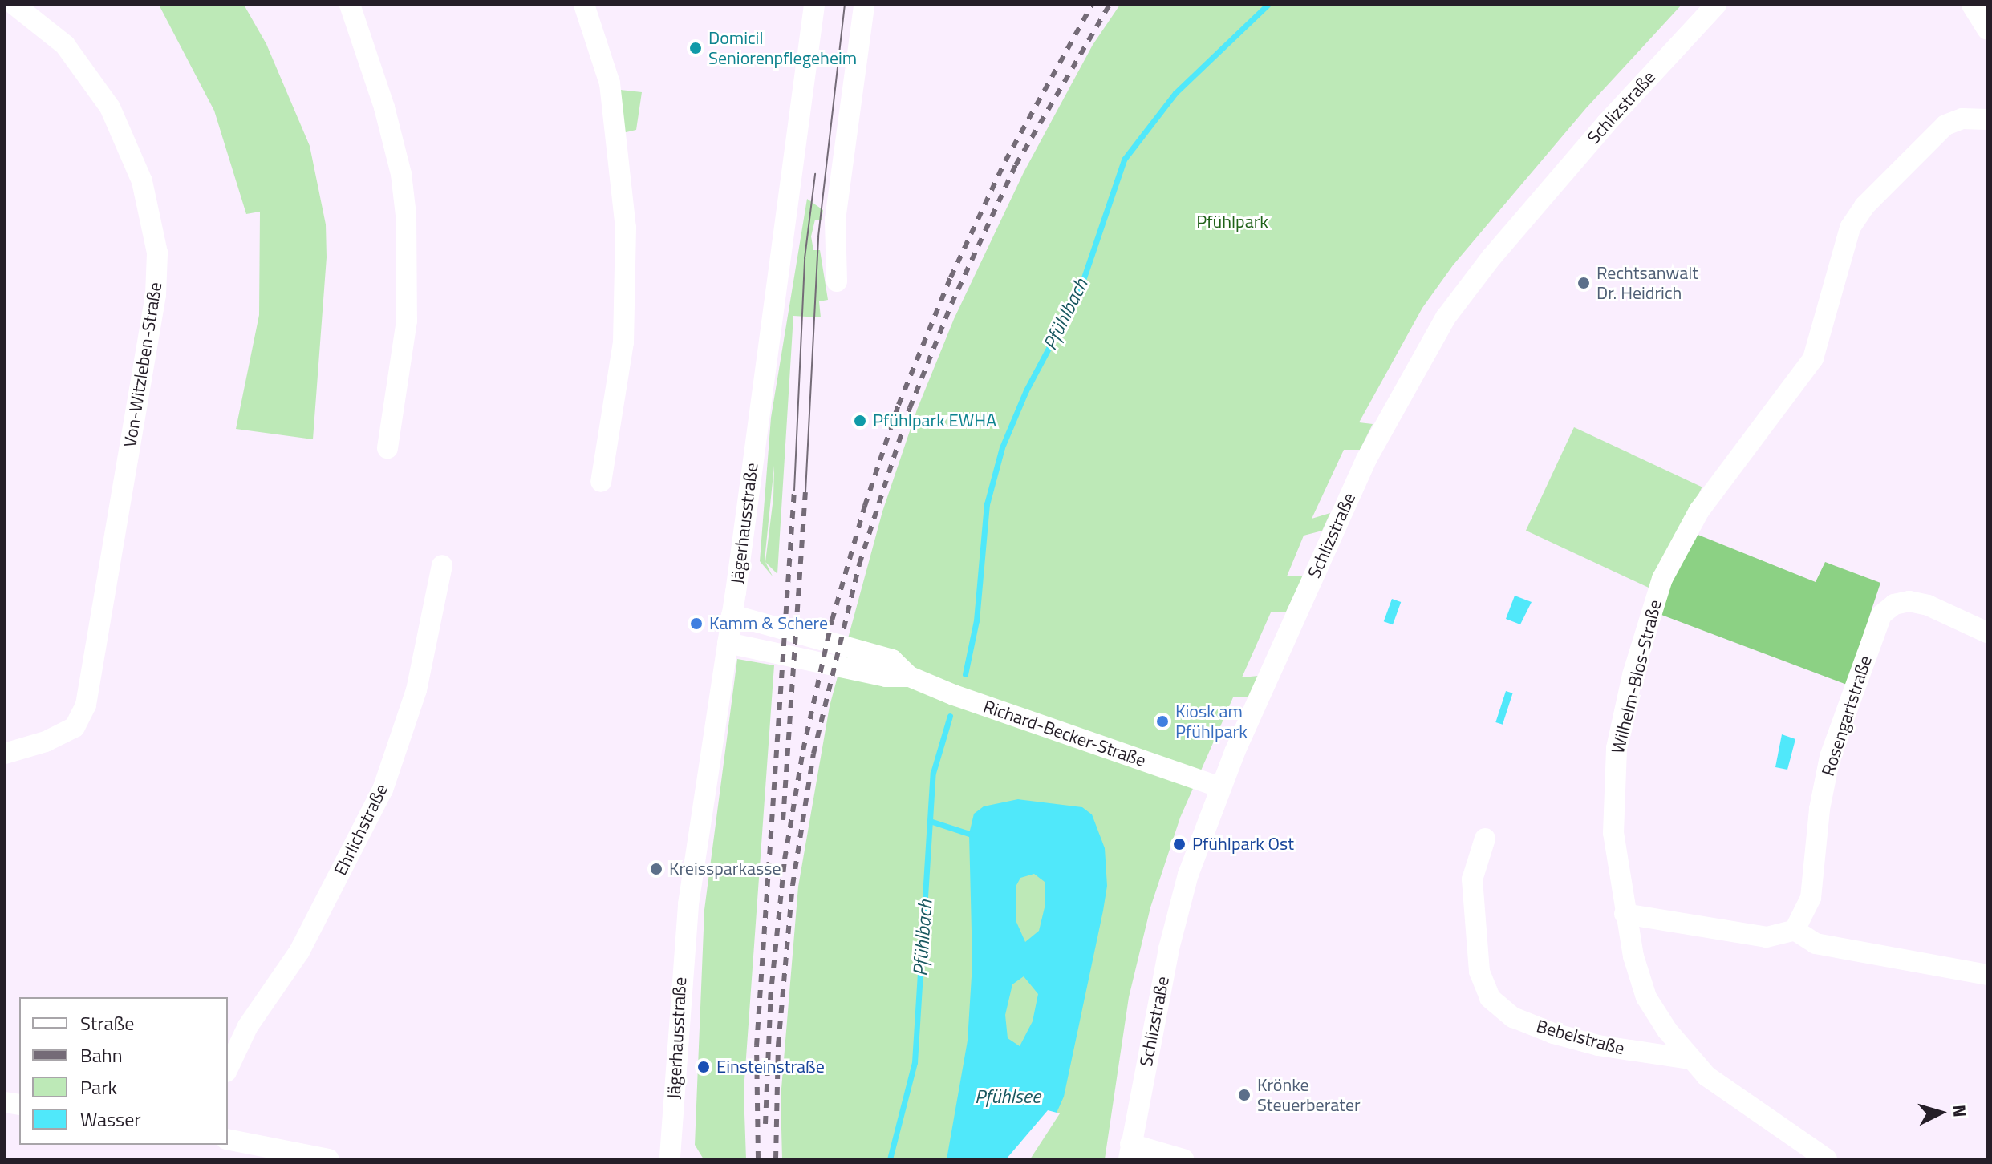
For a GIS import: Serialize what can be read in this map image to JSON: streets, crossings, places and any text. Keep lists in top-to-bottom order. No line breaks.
{"streets":{"street":["Schlizstraße","Von-Witzleben-Straße","Jägerhausstraße","Wilhelm-Blos-Straße","Rosengartstraße","Richard-Becker-Straße","Ehrlichstraße","Bebelstraße"]},"crossings":[["Schlizstraße","Richard-Becker-Straße"],["Jägerhausstraße","Richard-Becker-Straße"],["Wilhelm-Blos-Straße","Bebelstraße"]],"water":["Pfühlbach","Pfühlsee"],"parks":["Pfühlpark"],"places":["Domicil Seniorenpflegeheim","Rechtsanwalt Dr. Heidrich","Pfühlpark EWHA","Kamm & Schere","Kiosk am Pfühlpark","Pfühlpark Ost","Kreissparkasse","Einsteinstraße","Krönke Steuerberater"],"legend":["Straße","Bahn","Park","Wasser"],"north":"right"}
